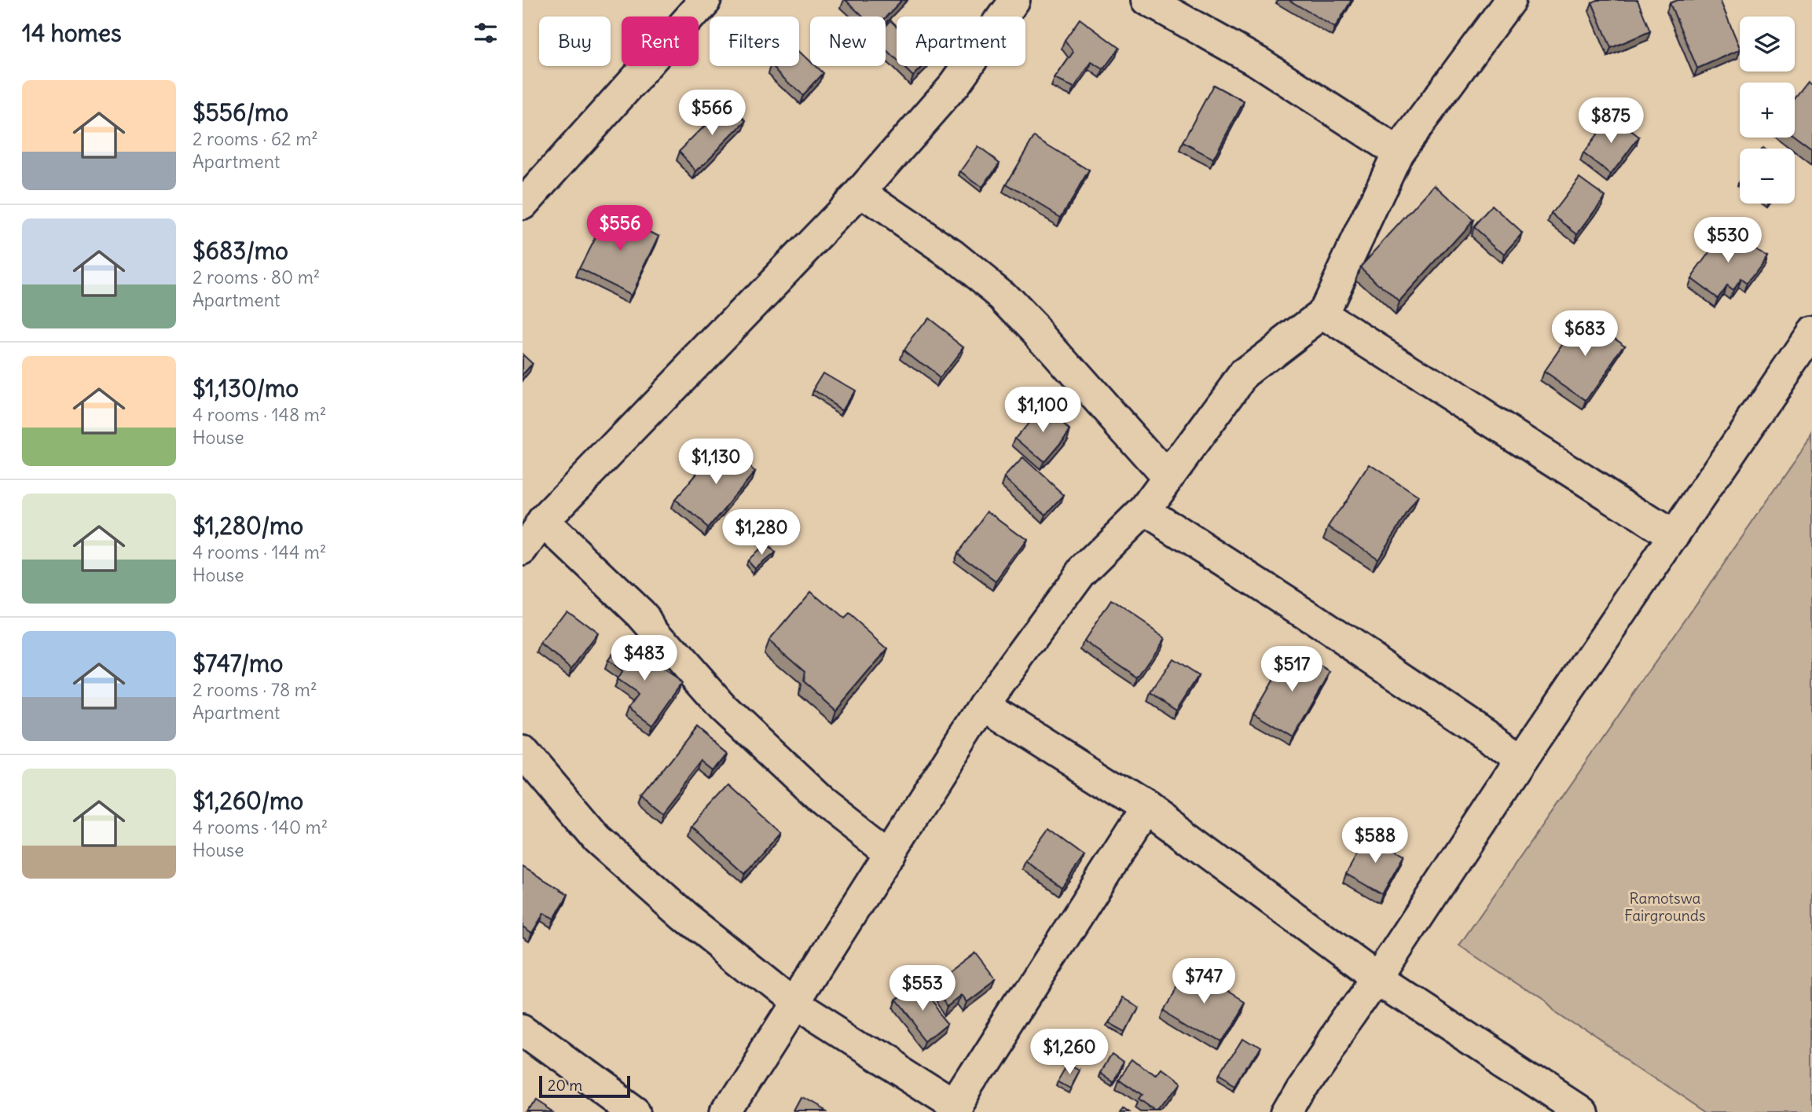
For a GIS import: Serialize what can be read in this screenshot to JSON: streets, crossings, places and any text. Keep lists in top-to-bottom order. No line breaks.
{"parks":["Ramotswa Fairgrounds"],"scale_bar":"20 m","page":{"heading":"14 homes","map_buttons":["+","−"],"chip":["Buy","Rent","Filters","New","Apartment"],"list":[{"name":"$556/mo","note":"2 rooms · 62 m² · Apartment"},{"name":"$683/mo","note":"2 rooms · 80 m² · Apartment"},{"name":"$1,130/mo","note":"4 rooms · 148 m² · House"},{"name":"$1,280/mo","note":"4 rooms · 144 m² · House"},{"name":"$747/mo","note":"2 rooms · 78 m² · Apartment"},{"name":"$1,260/mo","note":"4 rooms · 140 m² · House"}],"price":["$566","$875","$556","$530","$683","$1,100","$1,130","$1,280","$483","$517","$588","$747","$553","$1,260"],"scale":"20 m"}}
